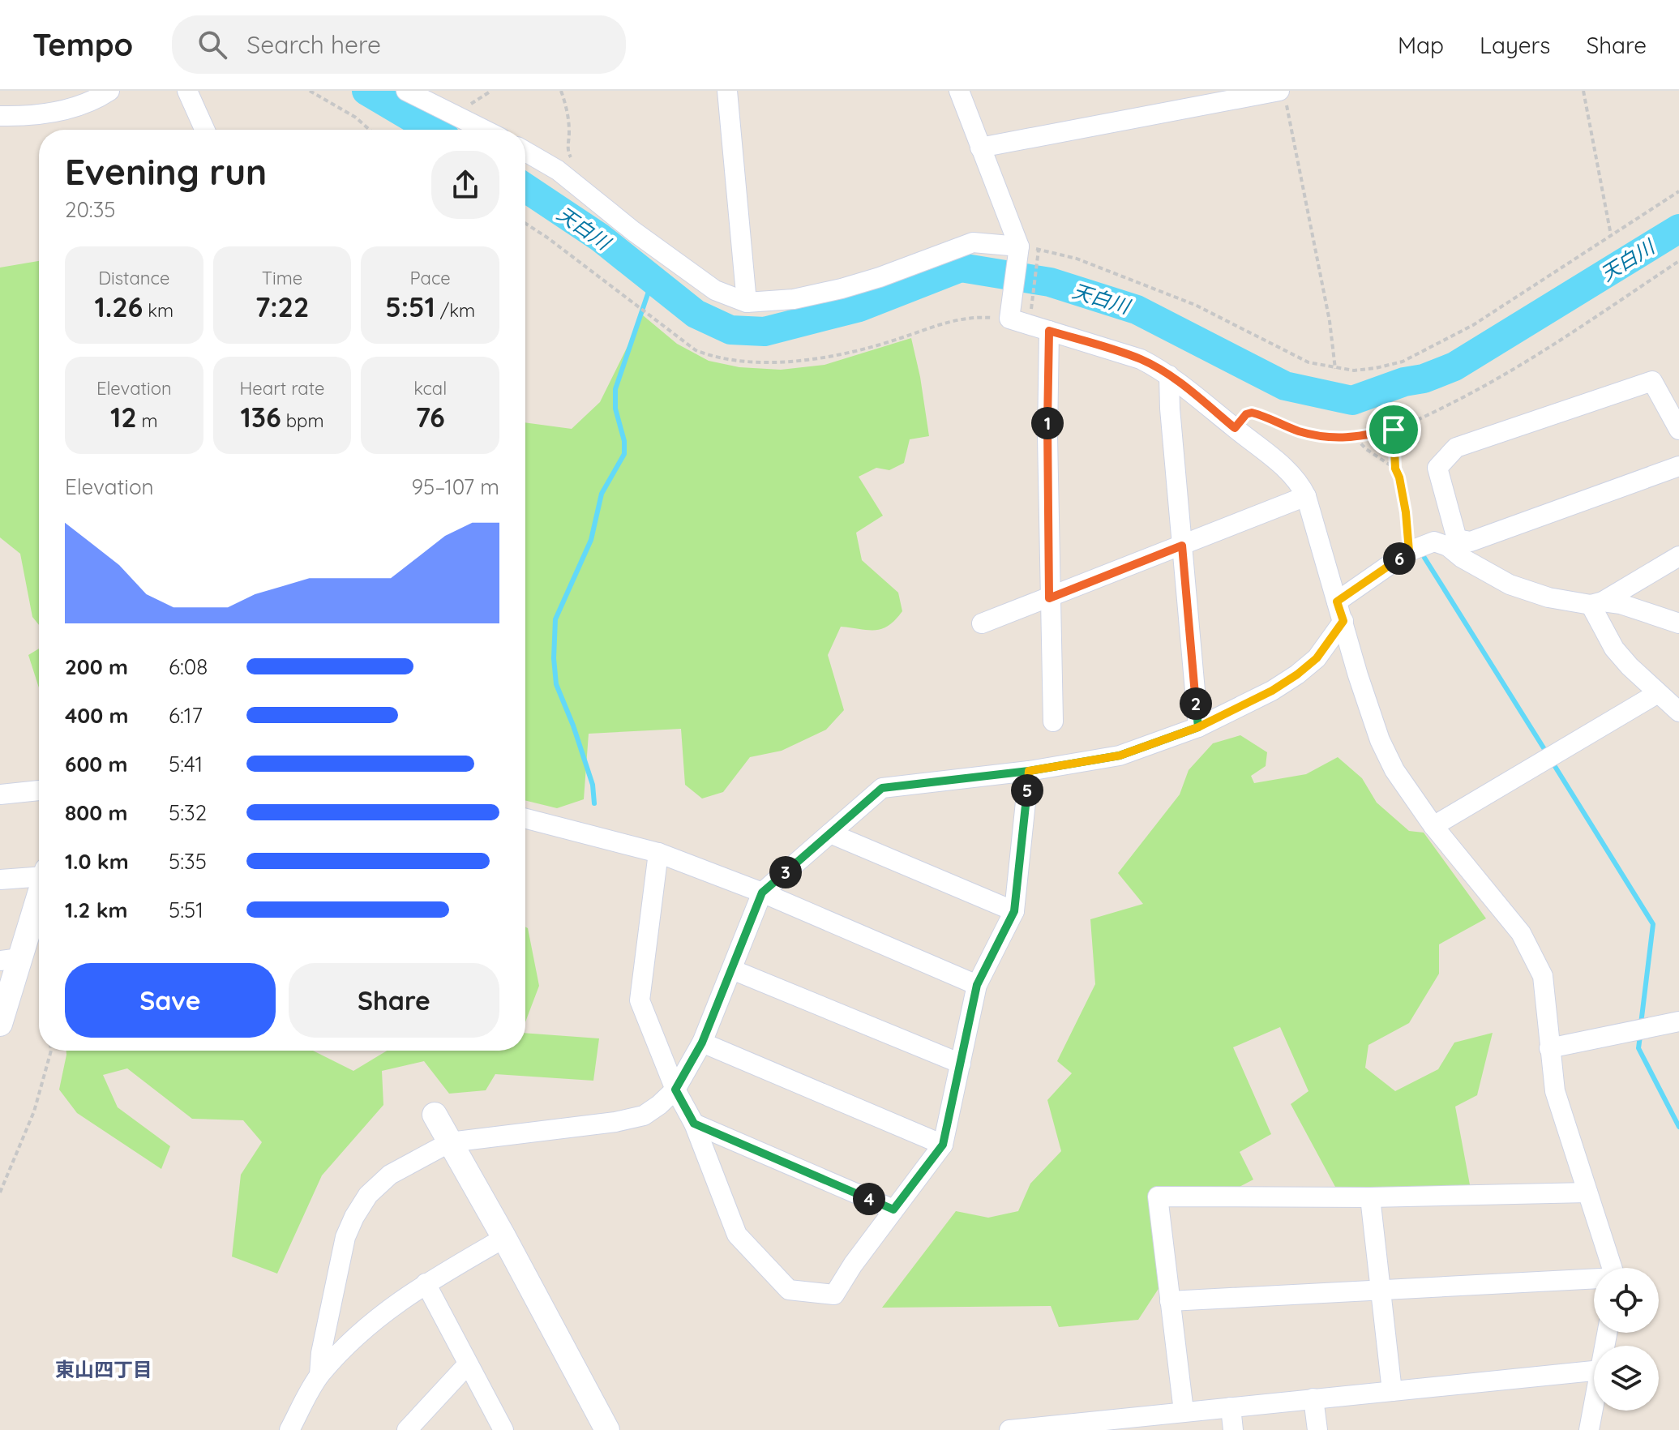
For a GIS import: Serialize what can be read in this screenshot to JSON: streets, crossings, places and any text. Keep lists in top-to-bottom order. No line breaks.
{"districts":["東山四丁目"],"water":["天白川"],"page":{"header":"Tempo","search":"Search here","nav":["Map","Layers","Share"],"heading":["Evening run","20:35"],"stats":[["Distance","1.26 km"],["Time","7:22"],["Pace","5:51 /km"],["Elevation","12 m"],["Heart rate","136 bpm"],["kcal","76"]],"pins":["1","6","2","5","3","4"],"chart":["Elevation","95–107 m"],"list":[{"name":"200 m","note":"6:08"},{"name":"400 m","note":"6:17"},{"name":"600 m","note":"5:41"},{"name":"800 m","note":"5:32"},{"name":"1.0 km","note":"5:35"},{"name":"1.2 km","note":"5:51"}],"buttons":["Save","Share"]}}
